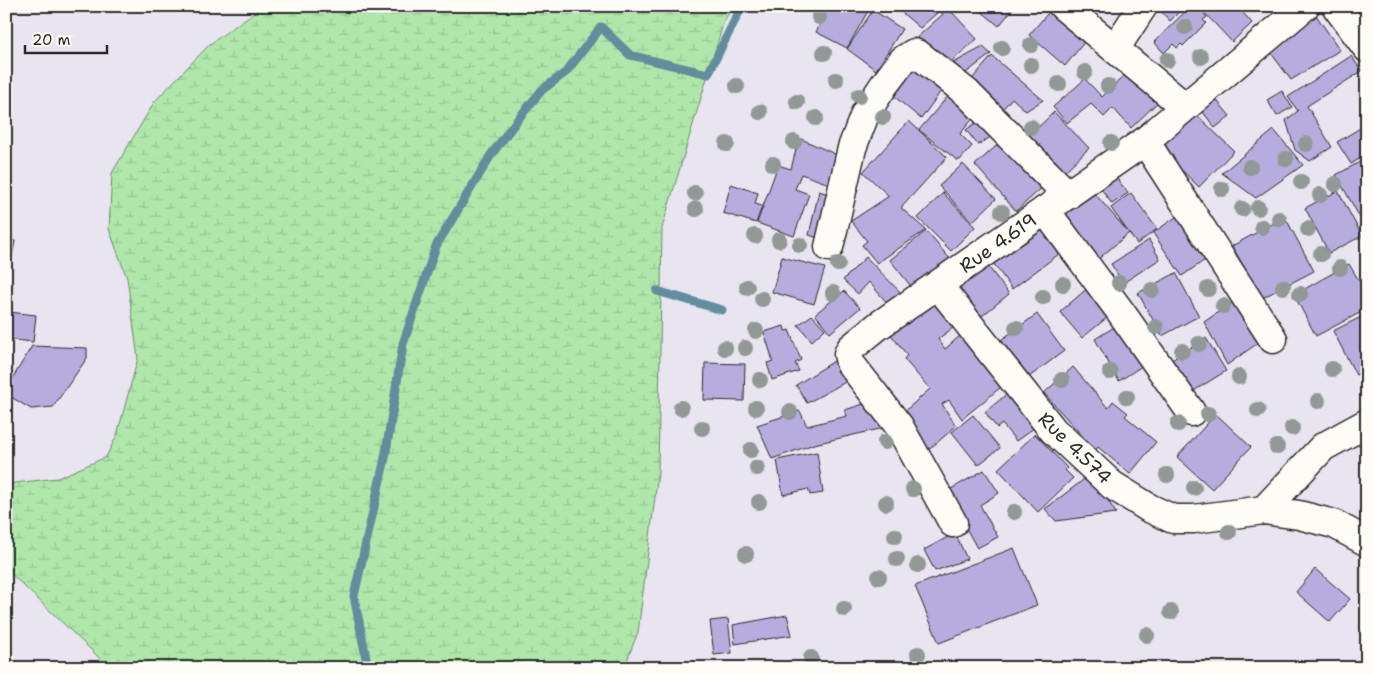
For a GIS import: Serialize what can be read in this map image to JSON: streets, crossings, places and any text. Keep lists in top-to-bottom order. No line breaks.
{"streets":{"street":["Rue 4.619","Rue 4.574"]},"crossings":[["Rue 4.619","Rue 4.574"]],"scale_bar":"20 m"}
